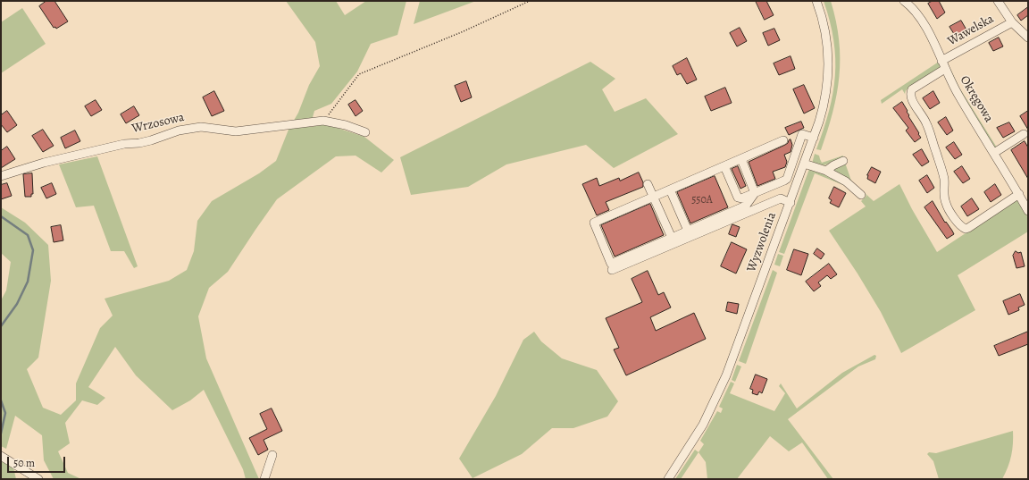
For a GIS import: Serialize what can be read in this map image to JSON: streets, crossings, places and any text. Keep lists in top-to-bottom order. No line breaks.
{"streets":{"street":["Wawelska","Okręgowa","Wrzosowa","Wyzwolenia"]},"crossings":[["Wawelska","Okręgowa"]],"house_numbers":["550A"],"scale_bar":"50 m"}
